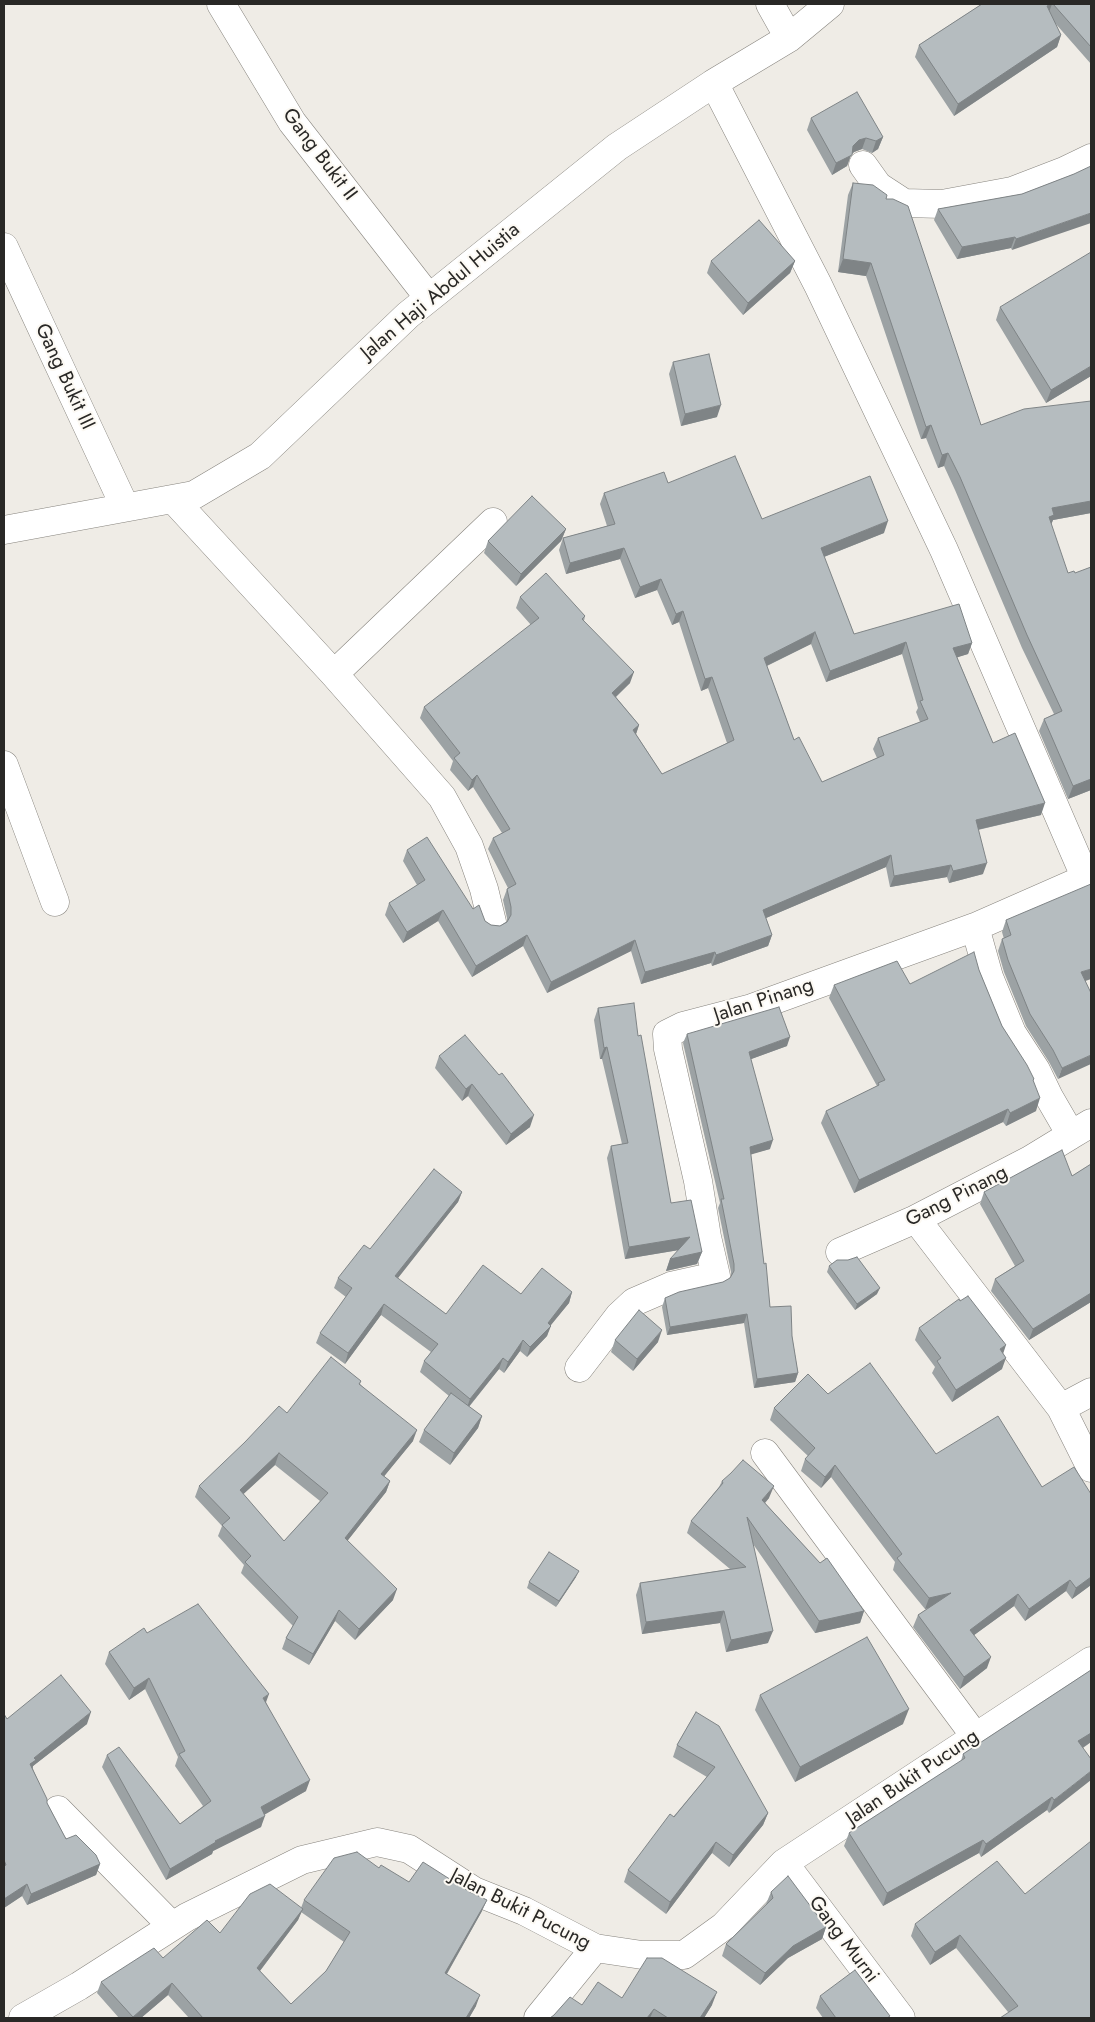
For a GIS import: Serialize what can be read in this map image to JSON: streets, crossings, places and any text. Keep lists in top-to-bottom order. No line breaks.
{"streets":{"street":["Gang Bukit II","Jalan Haji Abdul Huistia","Gang Bukit III","Jalan Pinang","Gang Pinang","Jalan Bukit Pucung","Gang Murni"]},"crossings":[["Gang Bukit II","Jalan Haji Abdul Huistia"],["Jalan Haji Abdul Huistia","Gang Bukit III"],["Jalan Pinang","Gang Pinang"],["Jalan Bukit Pucung","Gang Murni"]]}
